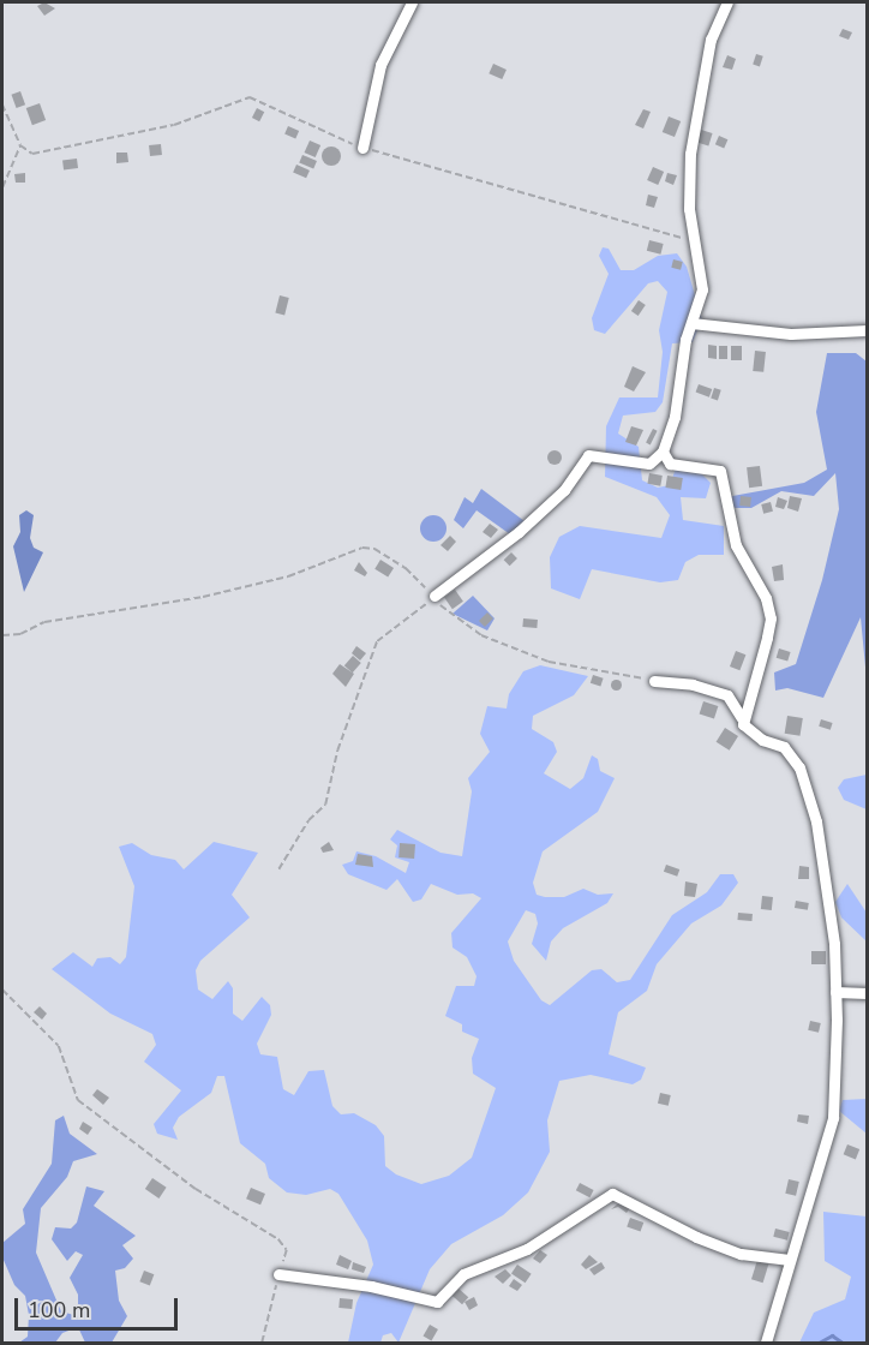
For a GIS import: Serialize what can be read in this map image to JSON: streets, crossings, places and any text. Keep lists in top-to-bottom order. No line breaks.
{"scale_bar":"100 m"}
